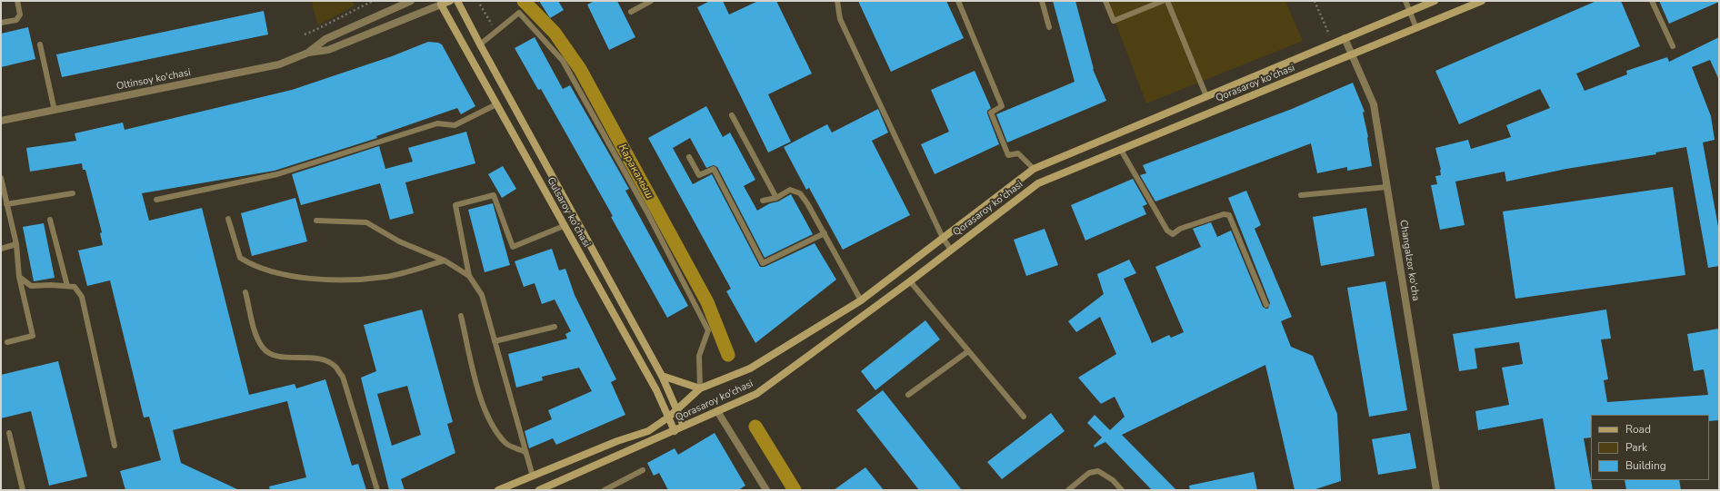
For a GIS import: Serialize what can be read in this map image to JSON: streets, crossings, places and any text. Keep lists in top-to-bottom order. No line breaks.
{"streets":{"main road":["Qorasaroy ko'chasi","Gulsaroy ko'chasi"],"street":["Oltinsoy ko'chasi","Changalzor ko'cha"]},"crossings":[["Oltinsoy ko'chasi","Gulsaroy ko'chasi"],["Qorasaroy ko'chasi","Gulsaroy ko'chasi"],["Qorasaroy ko'chasi","Changalzor ko'cha"]],"water":["Каракамыш"],"legend":["Road","Park","Building"]}
